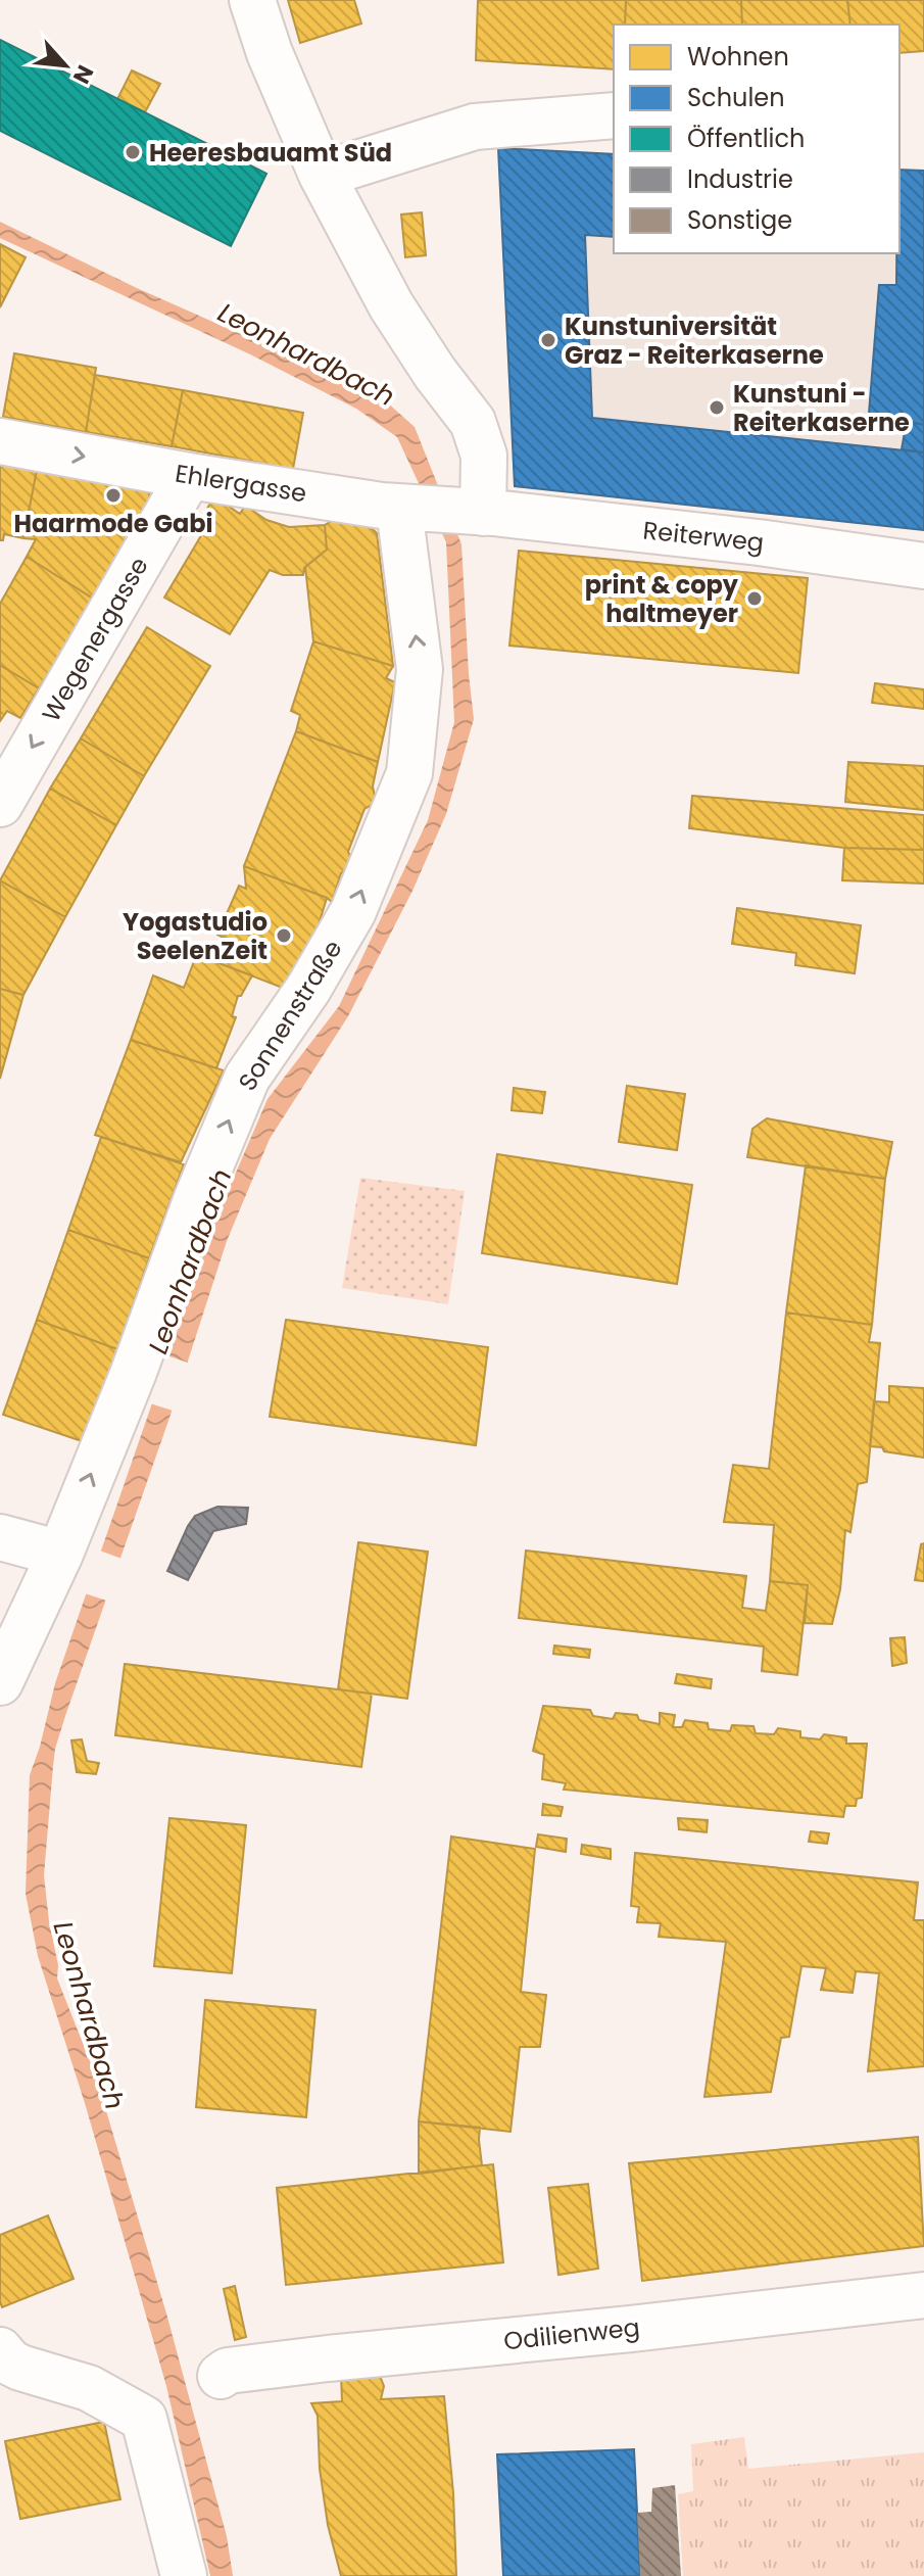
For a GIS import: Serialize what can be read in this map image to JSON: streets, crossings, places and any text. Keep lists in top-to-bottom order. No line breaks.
{"streets":{"street":["Ehlergasse","Reiterweg","Wegenergasse","Sonnenstraße","Odilienweg"]},"crossings":[["Ehlergasse","Reiterweg"],["Ehlergasse","Wegenergasse"],["Ehlergasse","Sonnenstraße"]],"one_way":["Ehlergasse","Wegenergasse","Sonnenstraße"],"water":["Leonhardbach"],"places":["Heeresbauamt Süd","Kunstuniversität Graz - Reiterkaserne","Kunstuni - Reiterkaserne","Haarmode Gabi","print & copy haltmeyer","Yogastudio SeelenZeit"],"legend":["Wohnen","Schulen","Öffentlich","Industrie","Sonstige"],"north":"bottom right"}
